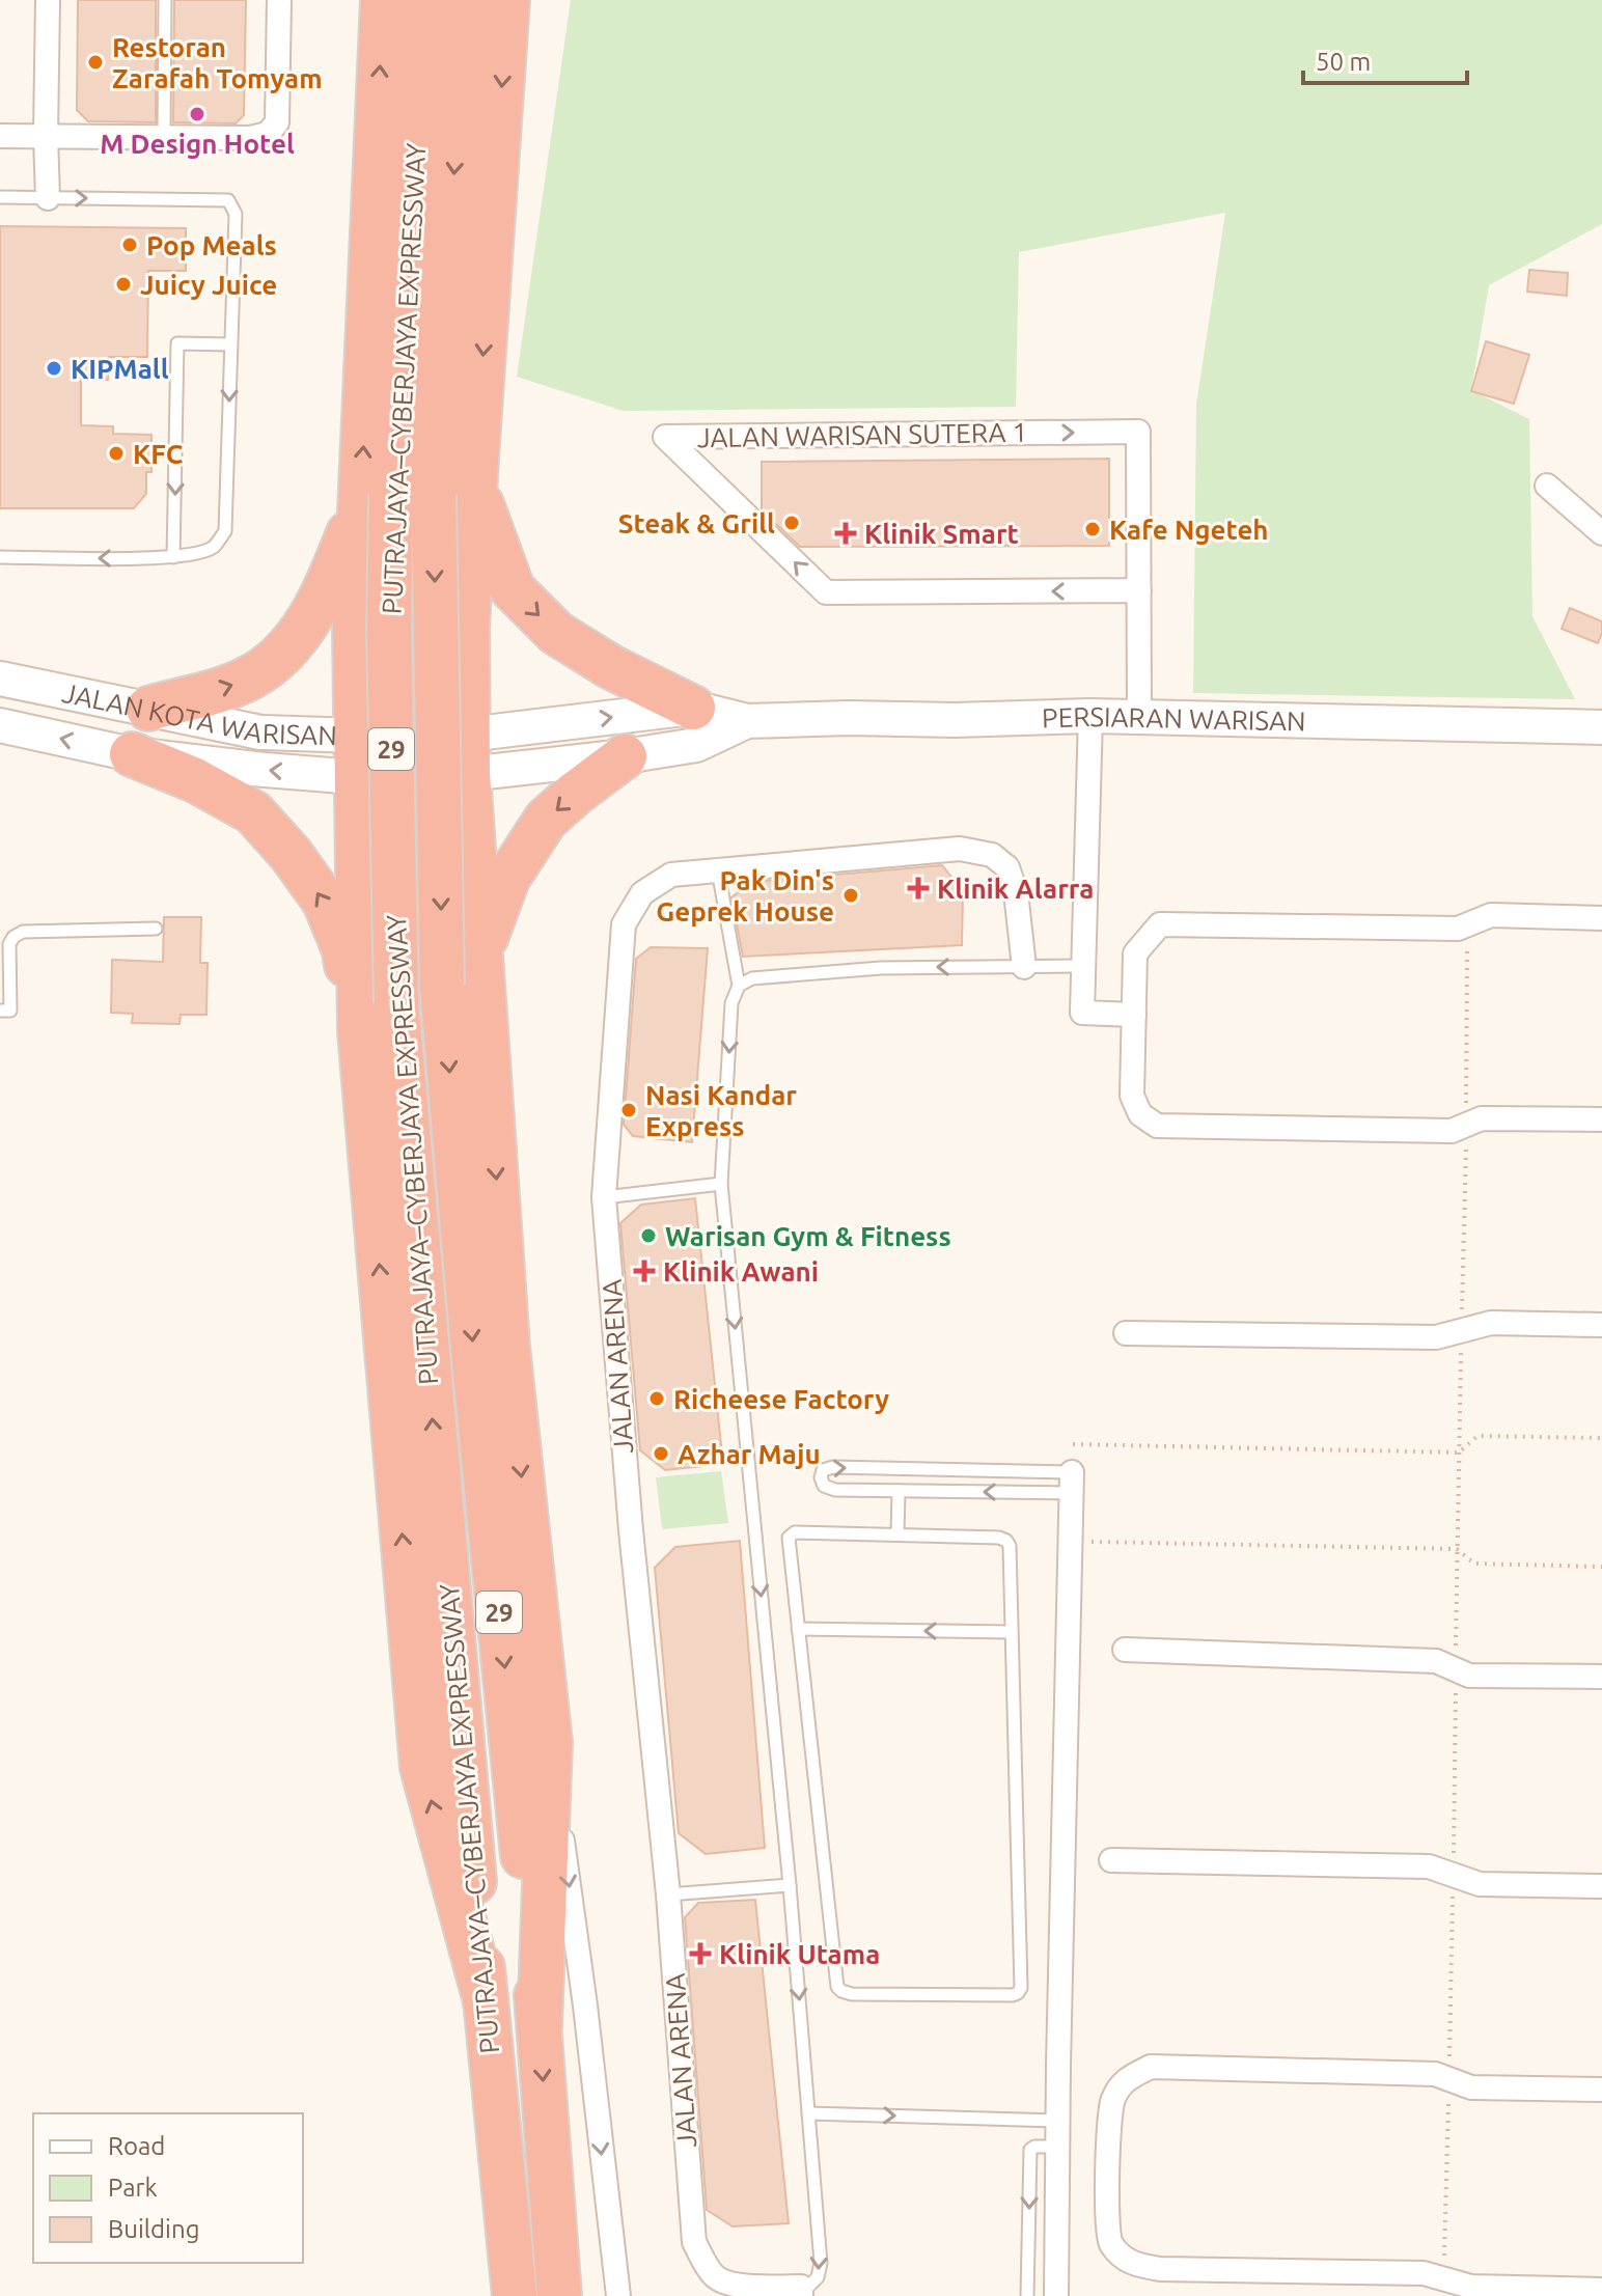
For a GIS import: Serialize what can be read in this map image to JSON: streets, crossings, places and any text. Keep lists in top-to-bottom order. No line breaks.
{"streets":{"highway":["PUTRAJAYA–CYBERJAYA EXPRESSWAY","29"],"street":["JALAN WARISAN SUTERA 1","JALAN KOTA WARISAN","PERSIARAN WARISAN","JALAN ARENA"]},"crossings":[["JALAN WARISAN SUTERA 1","PERSIARAN WARISAN"]],"places":{"other":["Restoran Zarafah Tomyam","M Design Hotel","Pop Meals","Juicy Juice","KIPMall","KFC","Steak & Grill","Kafe Ngeteh","Pak Din's Geprek House","Nasi Kandar Express","Warisan Gym & Fitness","Richeese Factory","Azhar Maju"],"health":["Klinik Smart","Klinik Alarra","Klinik Awani","Klinik Utama"]},"legend":["Road","Park","Building"],"scale_bar":"50 m"}
